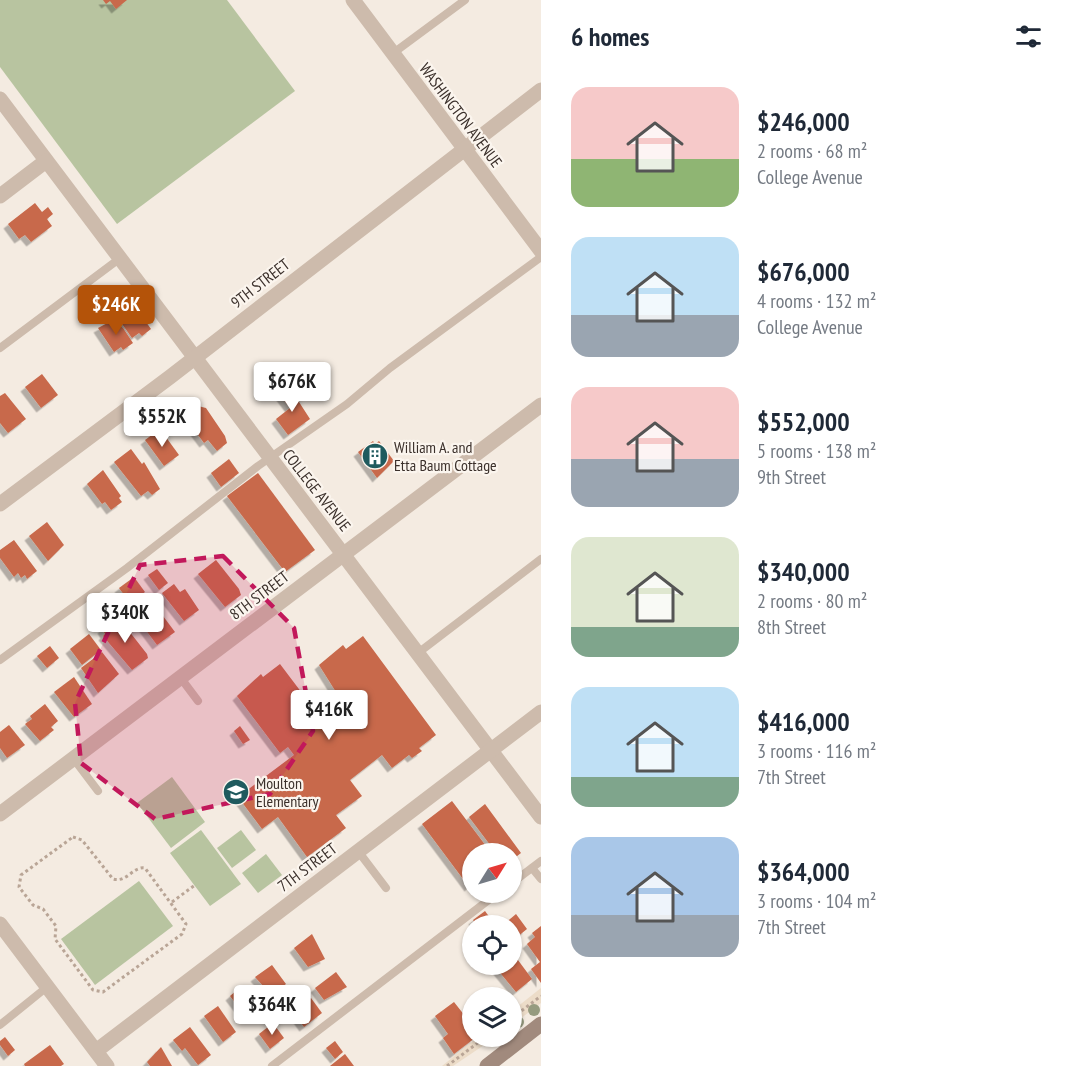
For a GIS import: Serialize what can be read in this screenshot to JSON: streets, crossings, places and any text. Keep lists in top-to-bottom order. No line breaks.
{"streets":{"street":["WASHINGTON AVENUE","9TH STREET","COLLEGE AVENUE","8TH STREET","7TH STREET"]},"crossings":[["WASHINGTON AVENUE","9TH STREET"],["9TH STREET","COLLEGE AVENUE"],["COLLEGE AVENUE","8TH STREET"],["COLLEGE AVENUE","7TH STREET"]],"places":{"building":["William A. and Etta Baum Cottage"],"school or university":["Moulton Elementary"]},"north":"top right","page":{"heading":"6 homes","list":[{"name":"$246,000","note":"2 rooms · 68 m² · College Avenue"},{"name":"$676,000","note":"4 rooms · 132 m² · College Avenue"},{"name":"$552,000","note":"5 rooms · 138 m² · 9th Street"},{"name":"$340,000","note":"2 rooms · 80 m² · 8th Street"},{"name":"$416,000","note":"3 rooms · 116 m² · 7th Street"},{"name":"$364,000","note":"3 rooms · 104 m² · 7th Street"}],"price":["$246K","$676K","$552K","$340K","$416K","$364K"]}}
